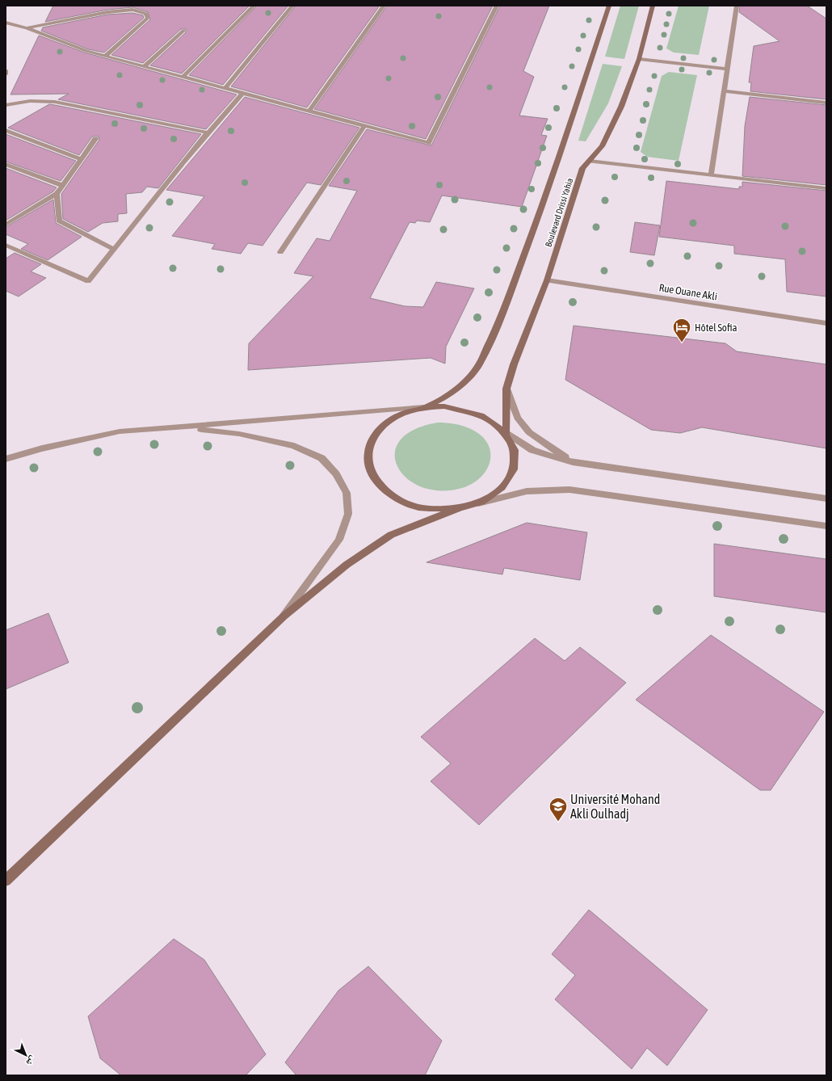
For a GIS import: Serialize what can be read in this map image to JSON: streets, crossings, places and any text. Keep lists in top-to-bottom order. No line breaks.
{"streets":{"main road":["Boulevard Drissi Yahia"],"street":["Rue Ouane Akli"]},"crossings":[["Boulevard Drissi Yahia","Rue Ouane Akli"]],"places":{"hotel":["Hôtel Sofia"],"school or university":["Université Mohand Akli Oulhadj"]},"north":"bottom right"}
